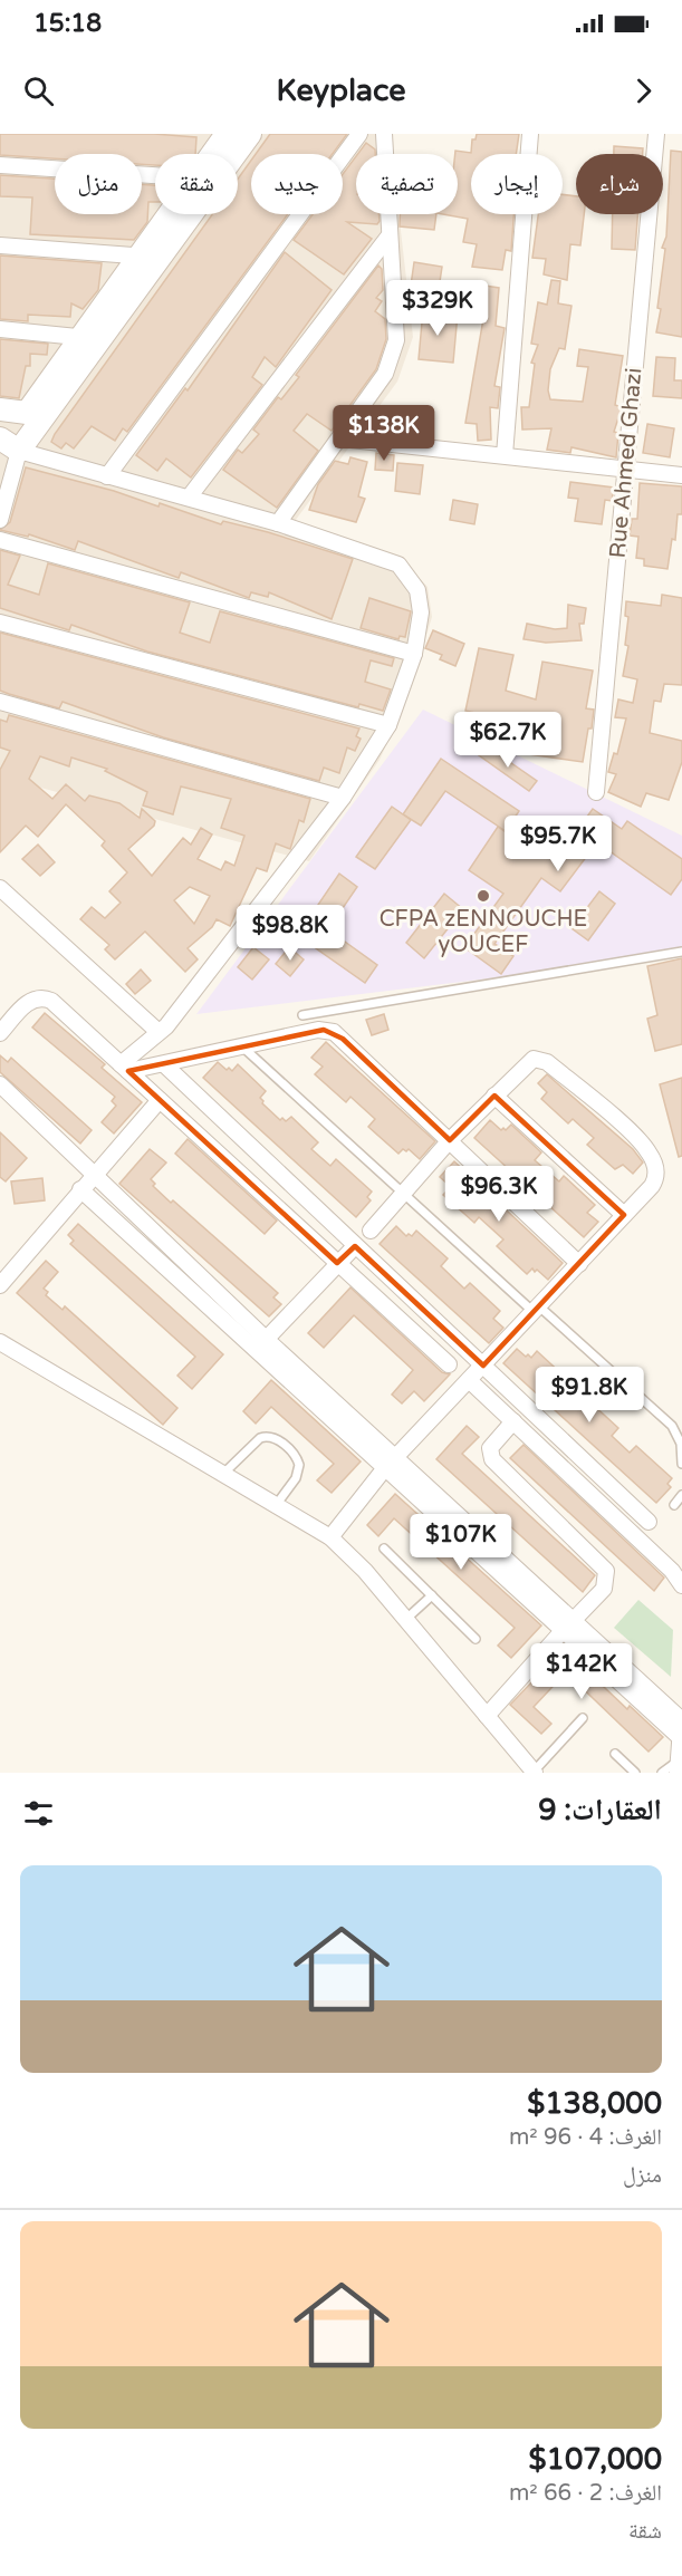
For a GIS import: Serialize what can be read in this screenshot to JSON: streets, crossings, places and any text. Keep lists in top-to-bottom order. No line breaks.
{"streets":{"street":["Rue Ahmed Ghazi"]},"places":["CFPA zENNOUCHE yOUCEF"],"page":{"status":"15:18","header":"Keyplace","chip":["شراء","إيجار","تصفية","جديد","شقة","منزل"],"price":["$329K","$138K","$62.7K","$95.7K","$98.8K","$96.3K","$91.8K","$107K","$142K"],"heading":"العقارات: 9","list":[{"name":"$138,000","note":"الغرف: 4 · 96 m² · منزل"},{"name":"$107,000","note":"الغرف: 2 · 66 m² · شقة"}]}}
